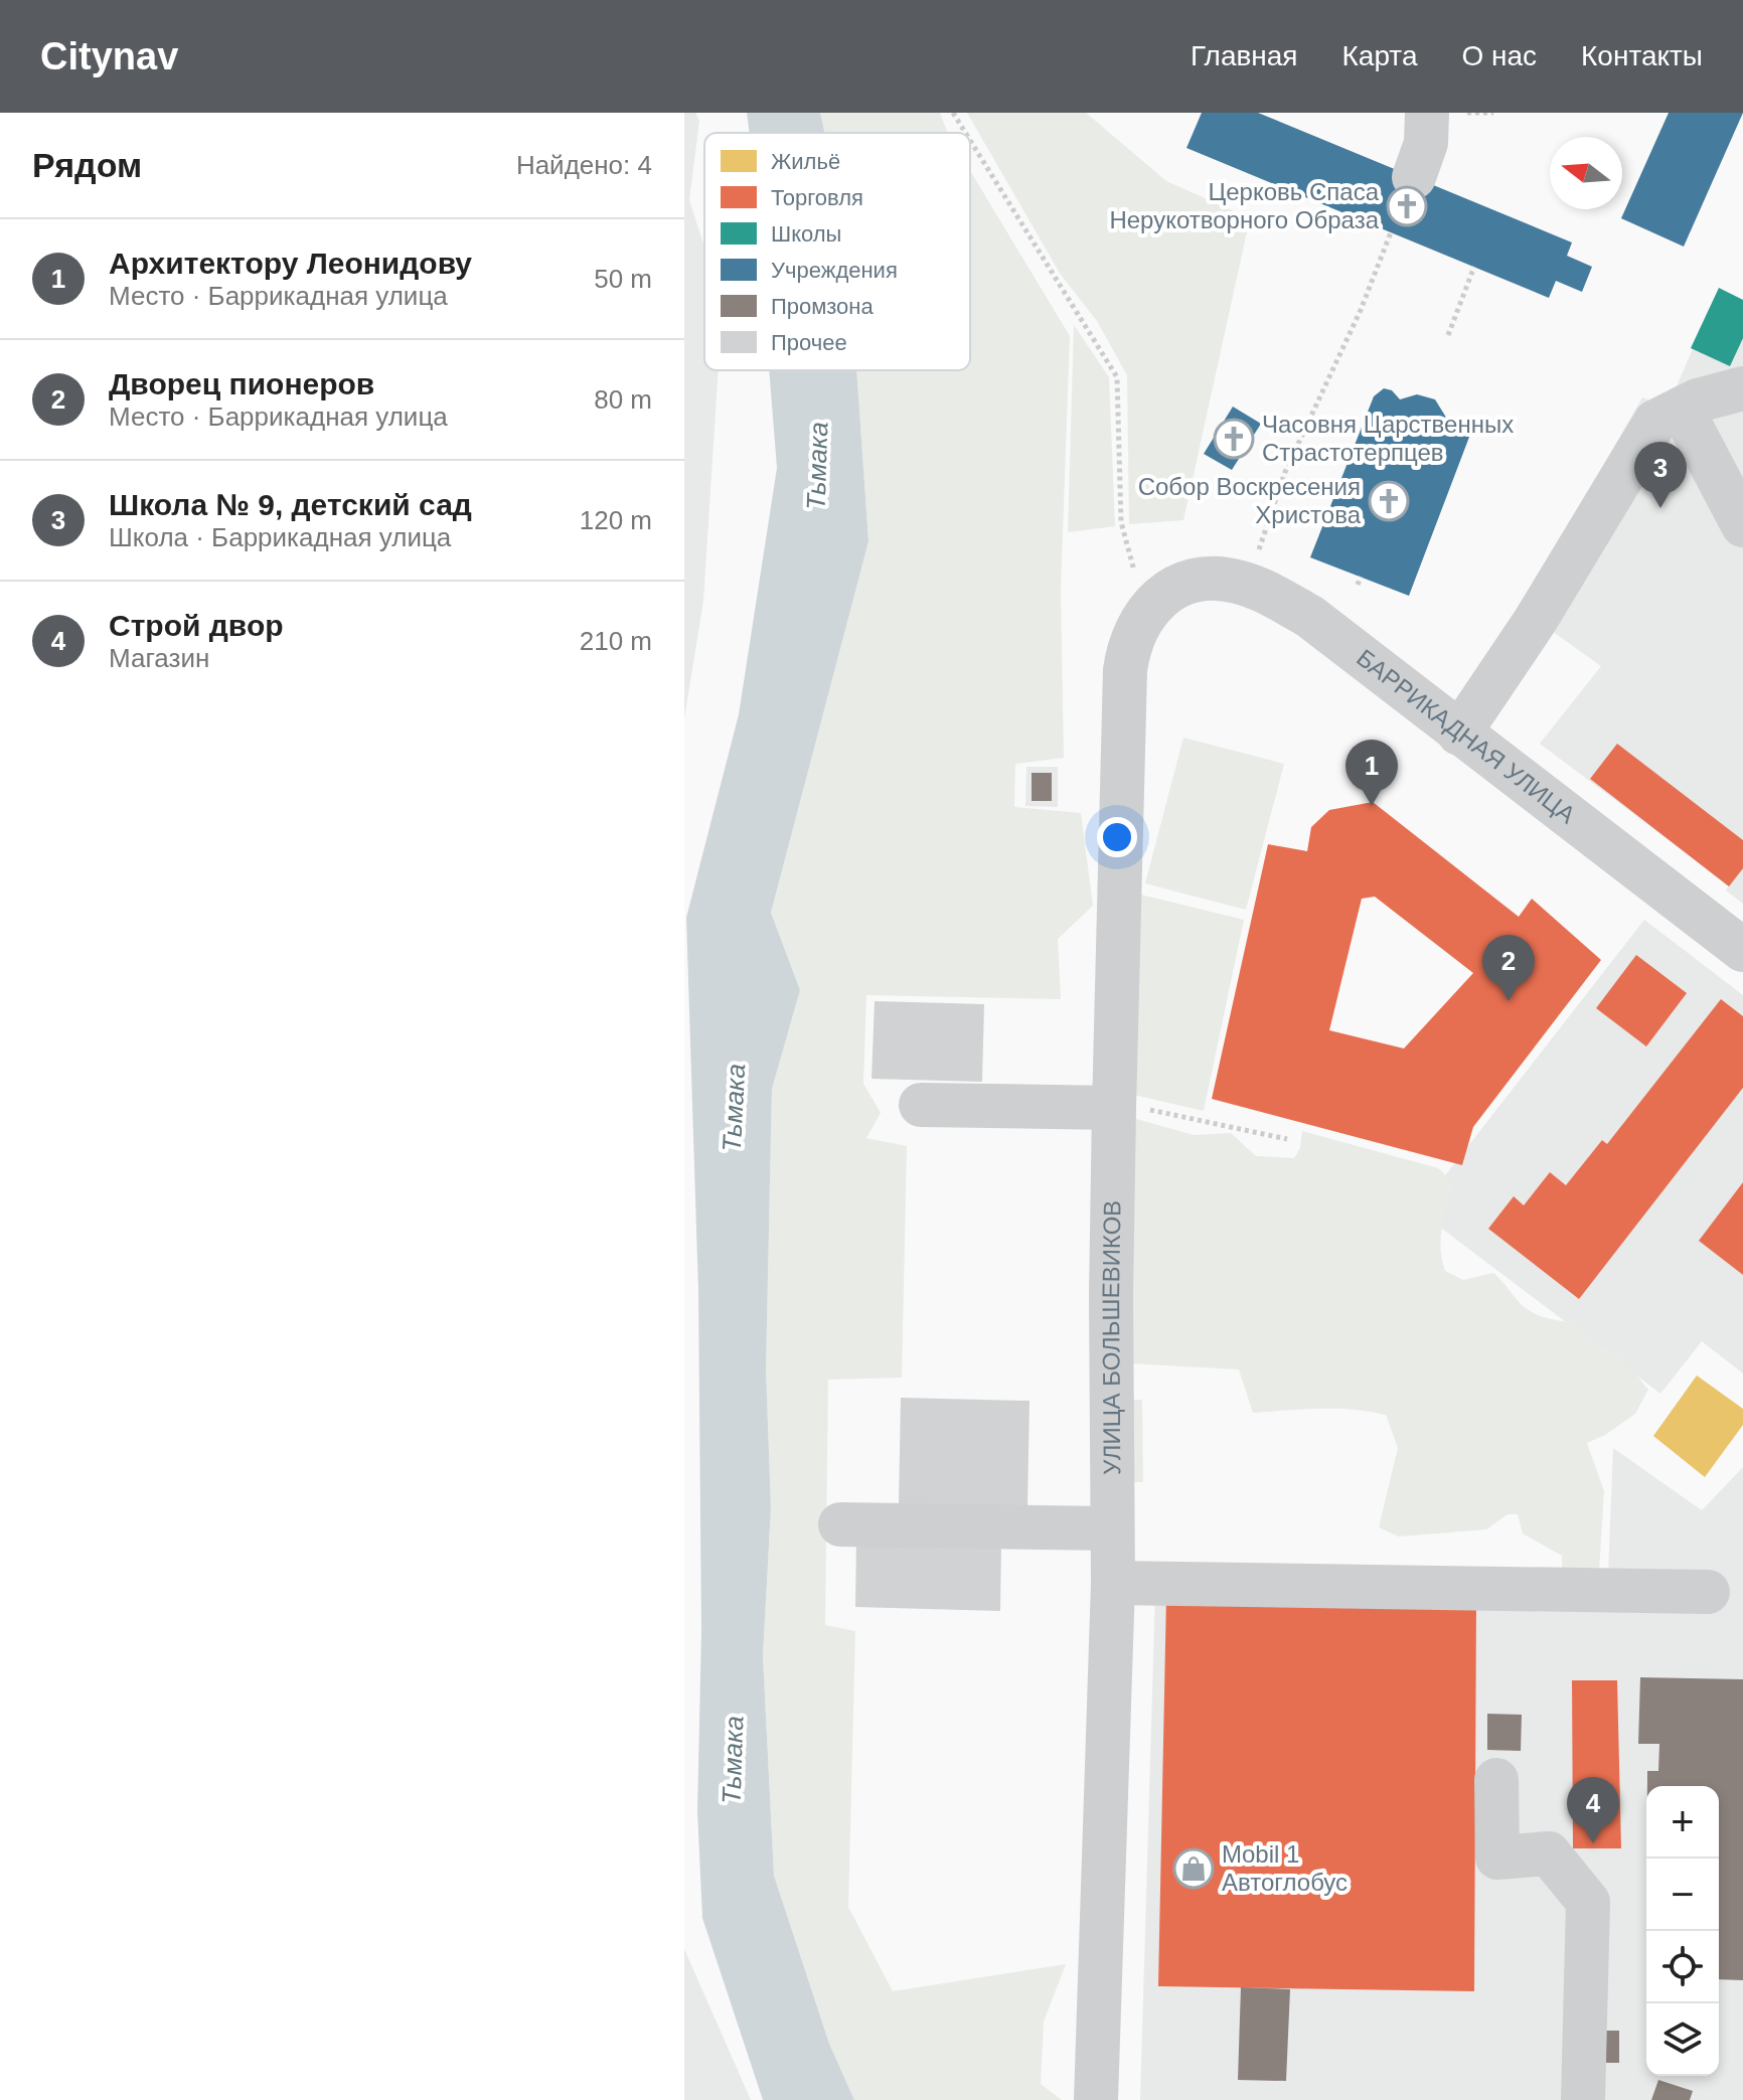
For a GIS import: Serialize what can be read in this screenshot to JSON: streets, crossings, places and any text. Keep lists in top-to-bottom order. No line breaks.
{"streets":{"street":["БАРРИКАДНАЯ УЛИЦА","УЛИЦА БОЛЬШЕВИКОВ"]},"crossings":[["БАРРИКАДНАЯ УЛИЦА","УЛИЦА БОЛЬШЕВИКОВ"]],"water":["Тьмака"],"places":{"church":["Церковь Спаса Нерукотворного Образа","Часовня Царственных Страстотерпцев","Собор Воскресения Христова"],"shop":["Mobil 1 Автоглобус"]},"legend":["Жильё","Торговля","Школы","Учреждения","Промзона","Прочее"],"north":"left","page":{"header":"Citynav","nav":["Главная","Карта","О нас","Контакты"],"heading":["Рядом","Найдено: 4"],"list":[{"mark":"1","name":"Архитектору Леонидову","note":"Место · Баррикадная улица","value":"50 m"},{"mark":"2","name":"Дворец пионеров","note":"Место · Баррикадная улица","value":"80 m"},{"mark":"3","name":"Школа № 9, детский сад","note":"Школа · Баррикадная улица","value":"120 m"},{"mark":"4","name":"Строй двор","note":"Магазин","value":"210 m"}],"pins":["3","1","2","4"],"map_buttons":["+","−"]}}
